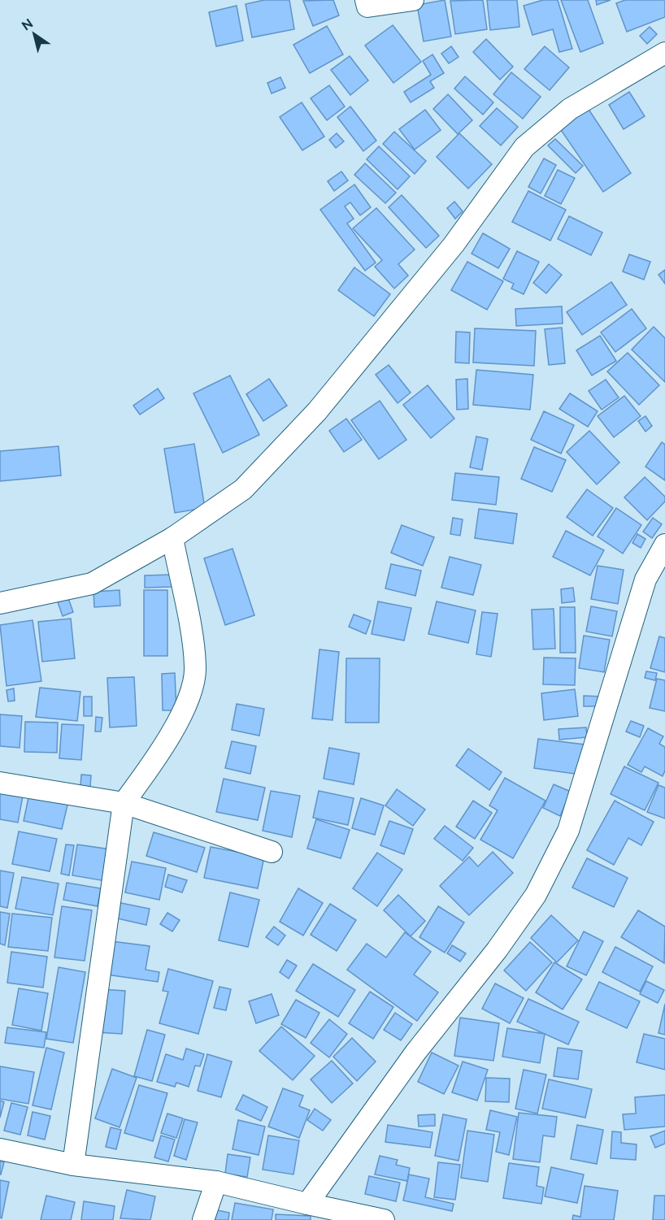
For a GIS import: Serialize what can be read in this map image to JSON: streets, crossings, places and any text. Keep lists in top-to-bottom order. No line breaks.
{"north":"top left"}
